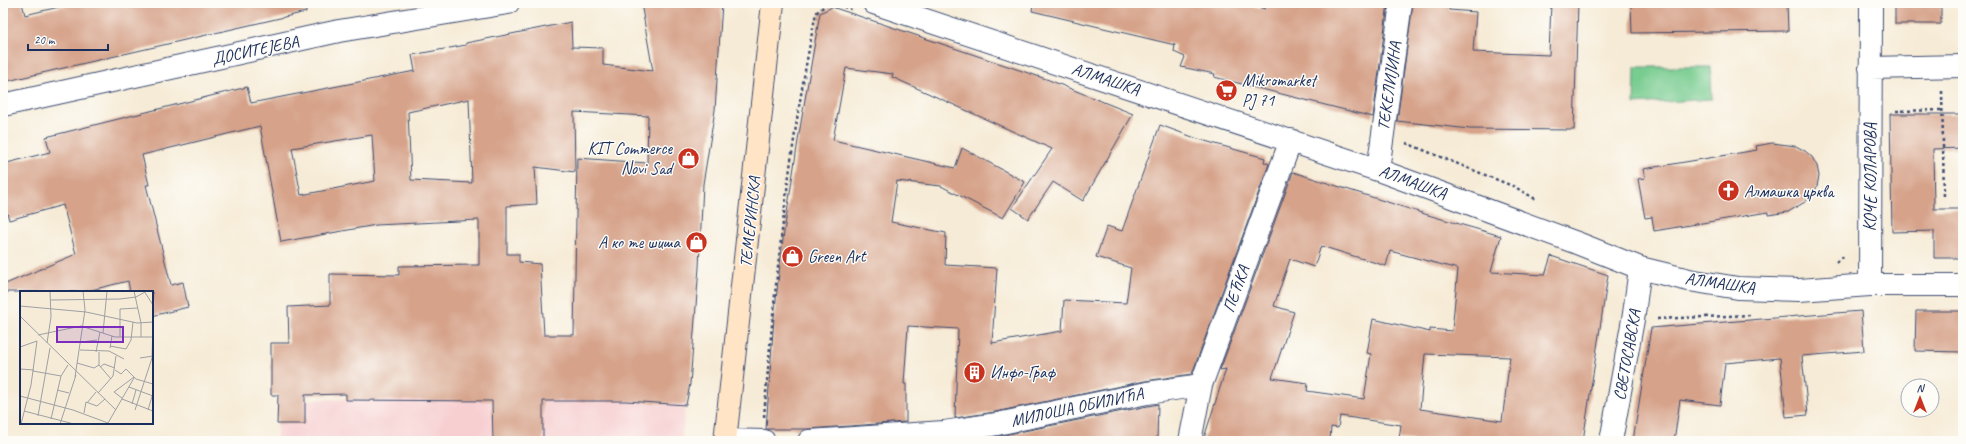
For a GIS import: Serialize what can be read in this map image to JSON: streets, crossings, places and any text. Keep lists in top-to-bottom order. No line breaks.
{"streets":{"main road":["ТЕМЕРИНСКА"],"street":["ДОСИТЕЈЕВА","АЛМАШКА","ТЕКЕЛИЈИНА","КОЧЕ КОЛАРОВА","ПЕЋКА","СВЕТОСАВСКА","МИЛОША ОБИЛИЋА"]},"crossings":[["АЛМАШКА","ТЕКЕЛИЈИНА"],["АЛМАШКА","КОЧЕ КОЛАРОВА"],["АЛМАШКА","ПЕЋКА"],["АЛМАШКА","СВЕТОСАВСКА"],["ПЕЋКА","МИЛОША ОБИЛИЋА"]],"places":{"supermarket":["Mikromarket PJ 71"],"shop":["KIT Commerce Novi Sad","А ко те шиша","Green Art"],"church":["Алмашка црква"],"building":["Инфо-Граф"]},"scale_bar":"20 m","north":"top"}
